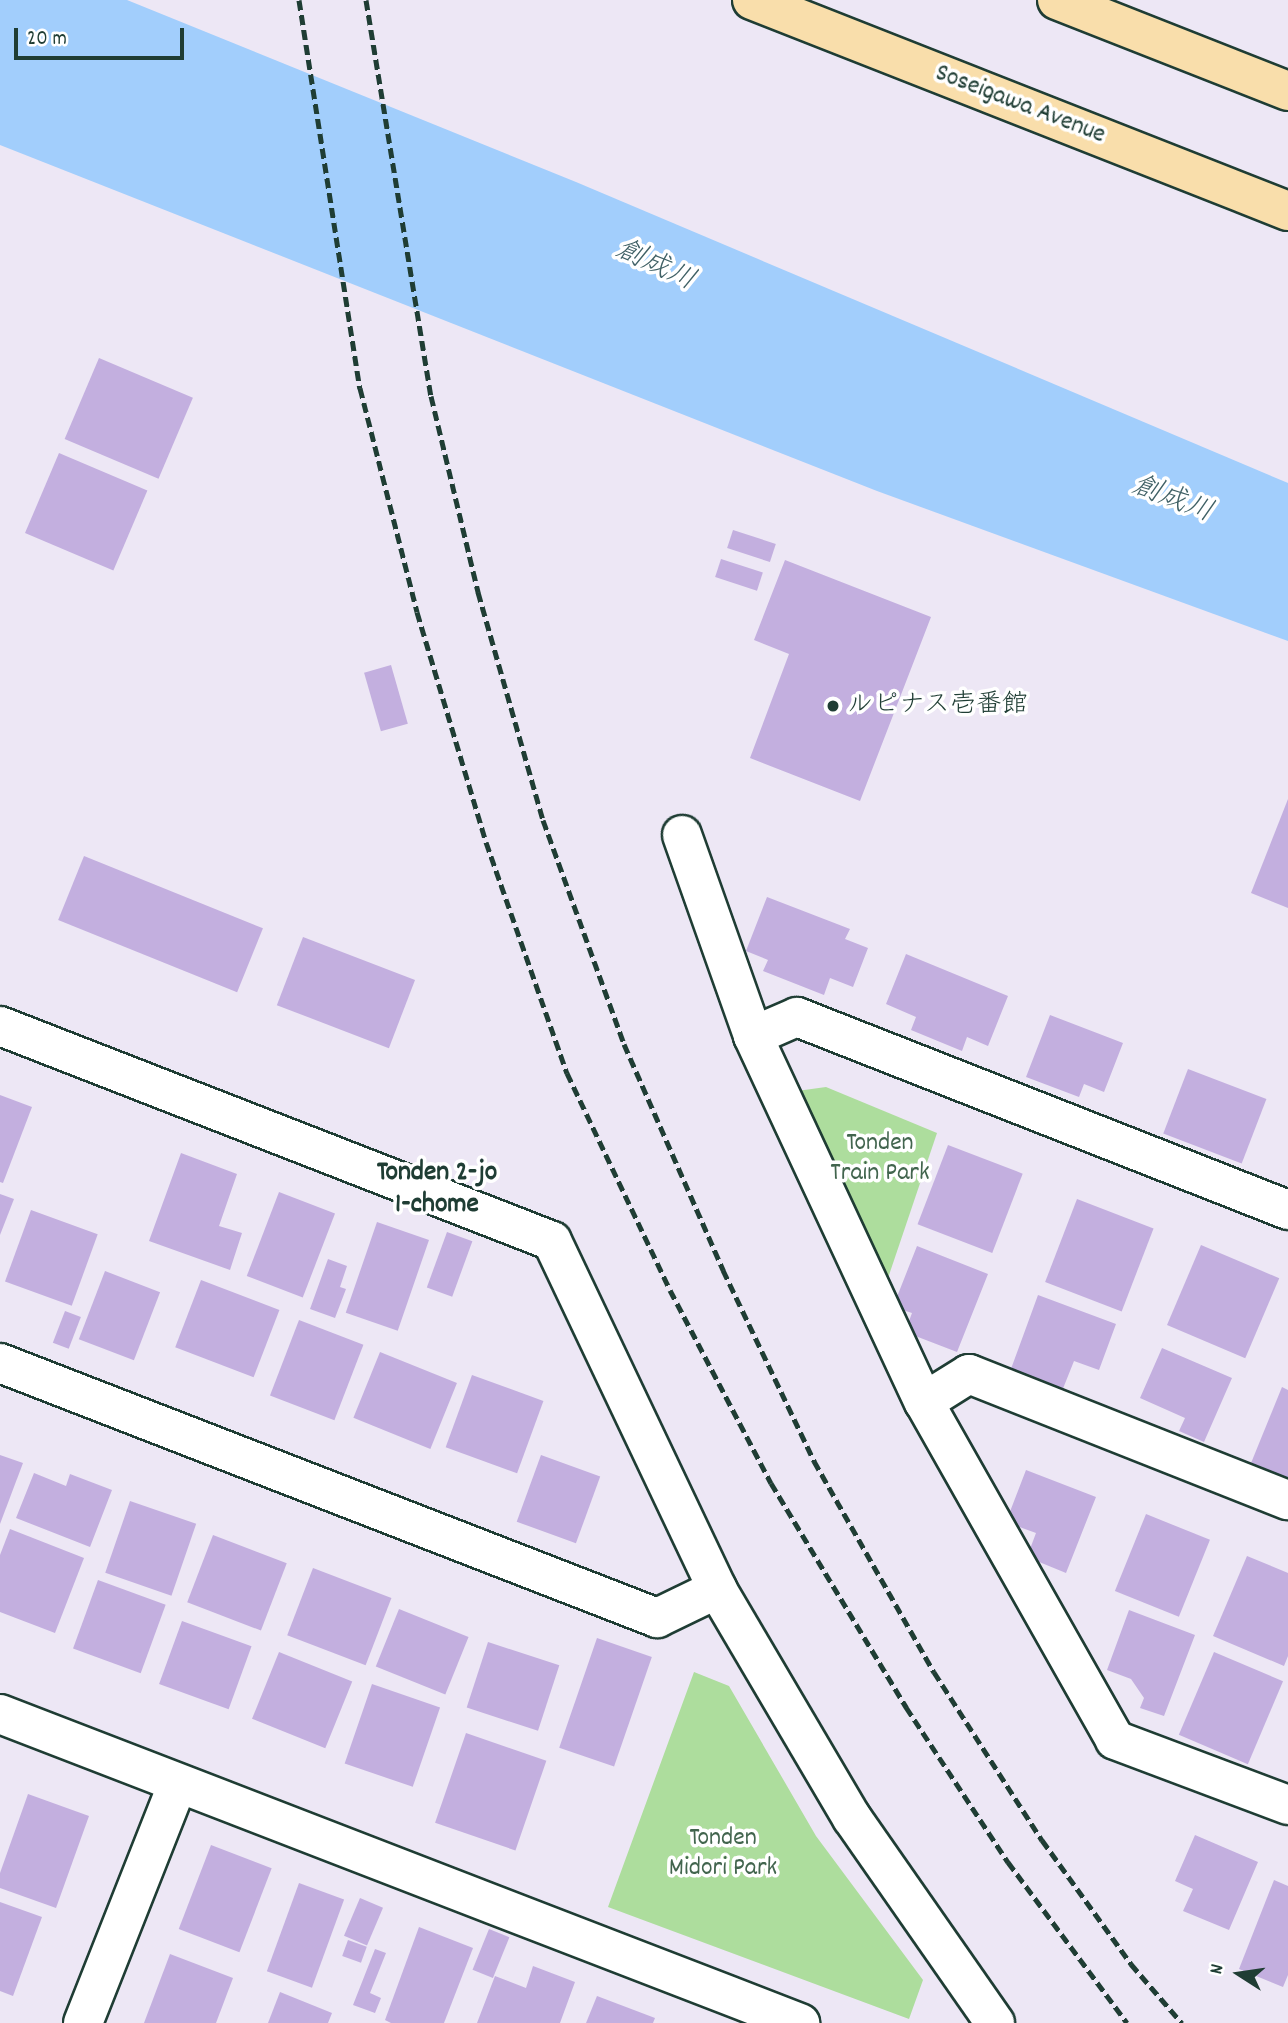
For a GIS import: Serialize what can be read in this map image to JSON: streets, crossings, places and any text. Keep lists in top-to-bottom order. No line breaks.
{"streets":{"highway":["Soseigawa Avenue"]},"districts":["Tonden 2-jo 1-chome"],"water":["創成川"],"parks":["Tonden Train Park","Tonden Midori Park"],"places":["ルピナス壱番館"],"scale_bar":"20 m","north":"left"}
